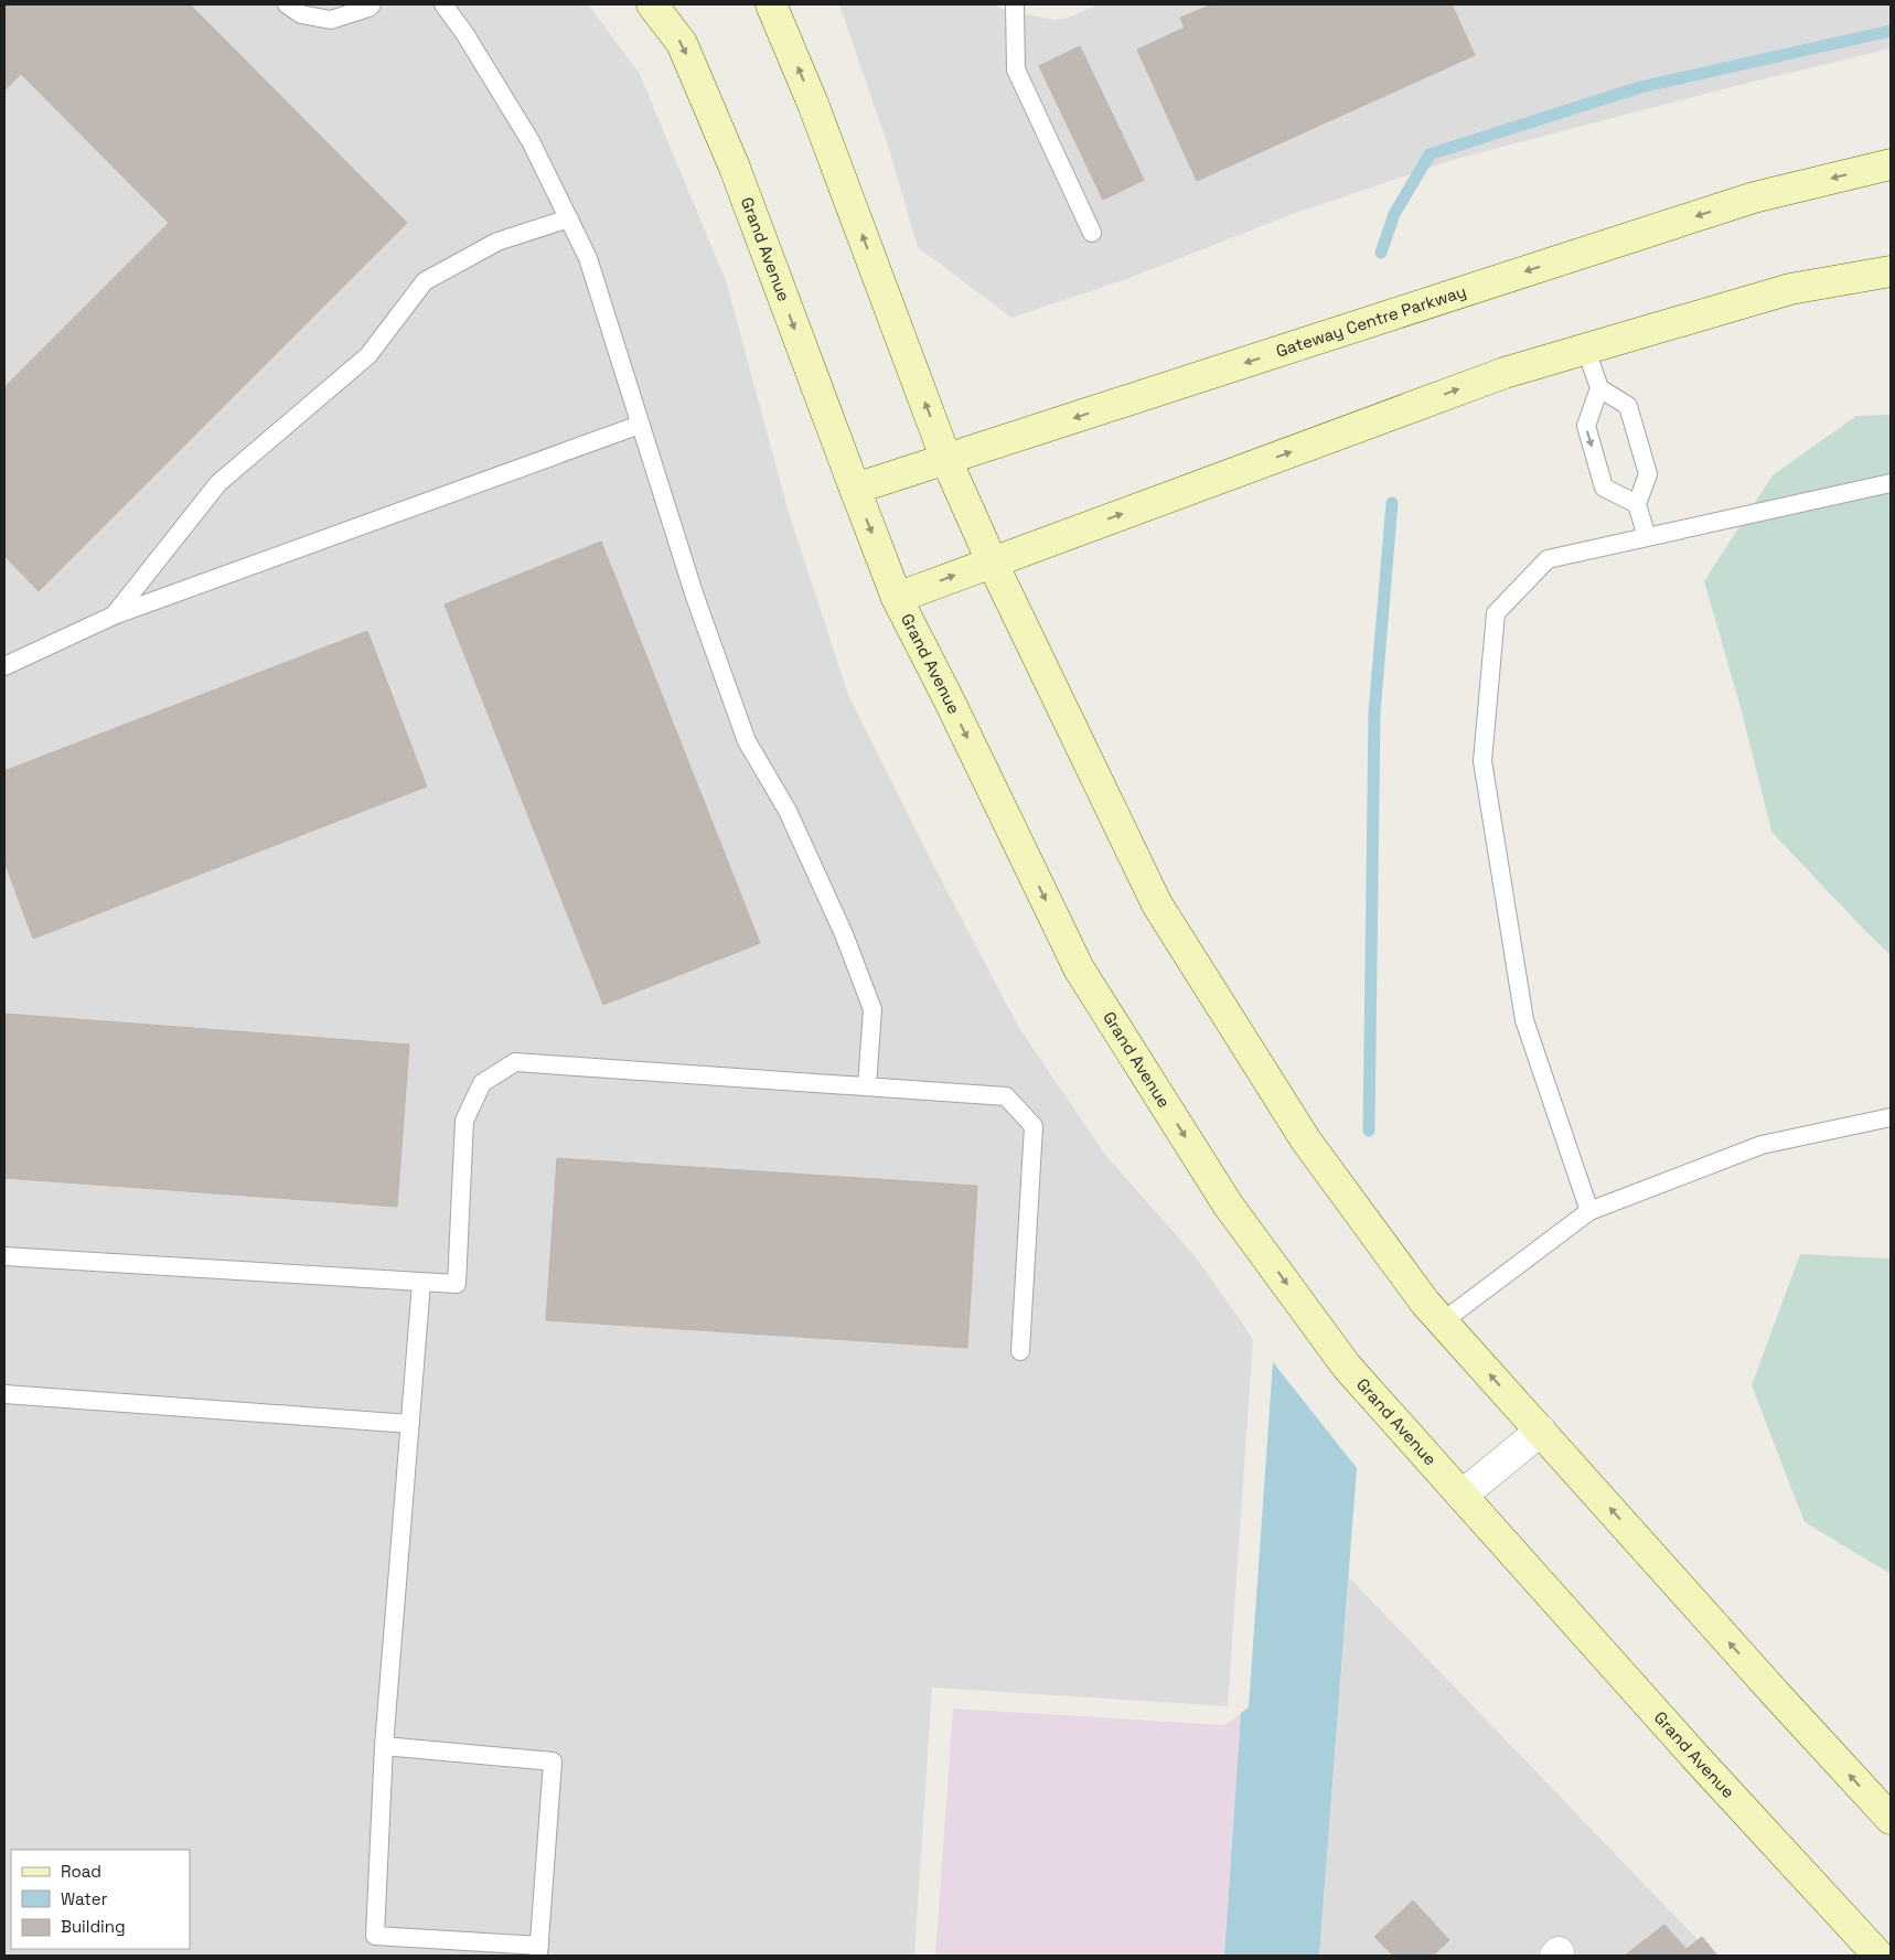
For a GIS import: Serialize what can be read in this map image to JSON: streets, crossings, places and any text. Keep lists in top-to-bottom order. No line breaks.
{"streets":{"street":["Grand Avenue","Gateway Centre Parkway"]},"crossings":[["Grand Avenue","Gateway Centre Parkway"]],"legend":["Road","Water","Building"]}
